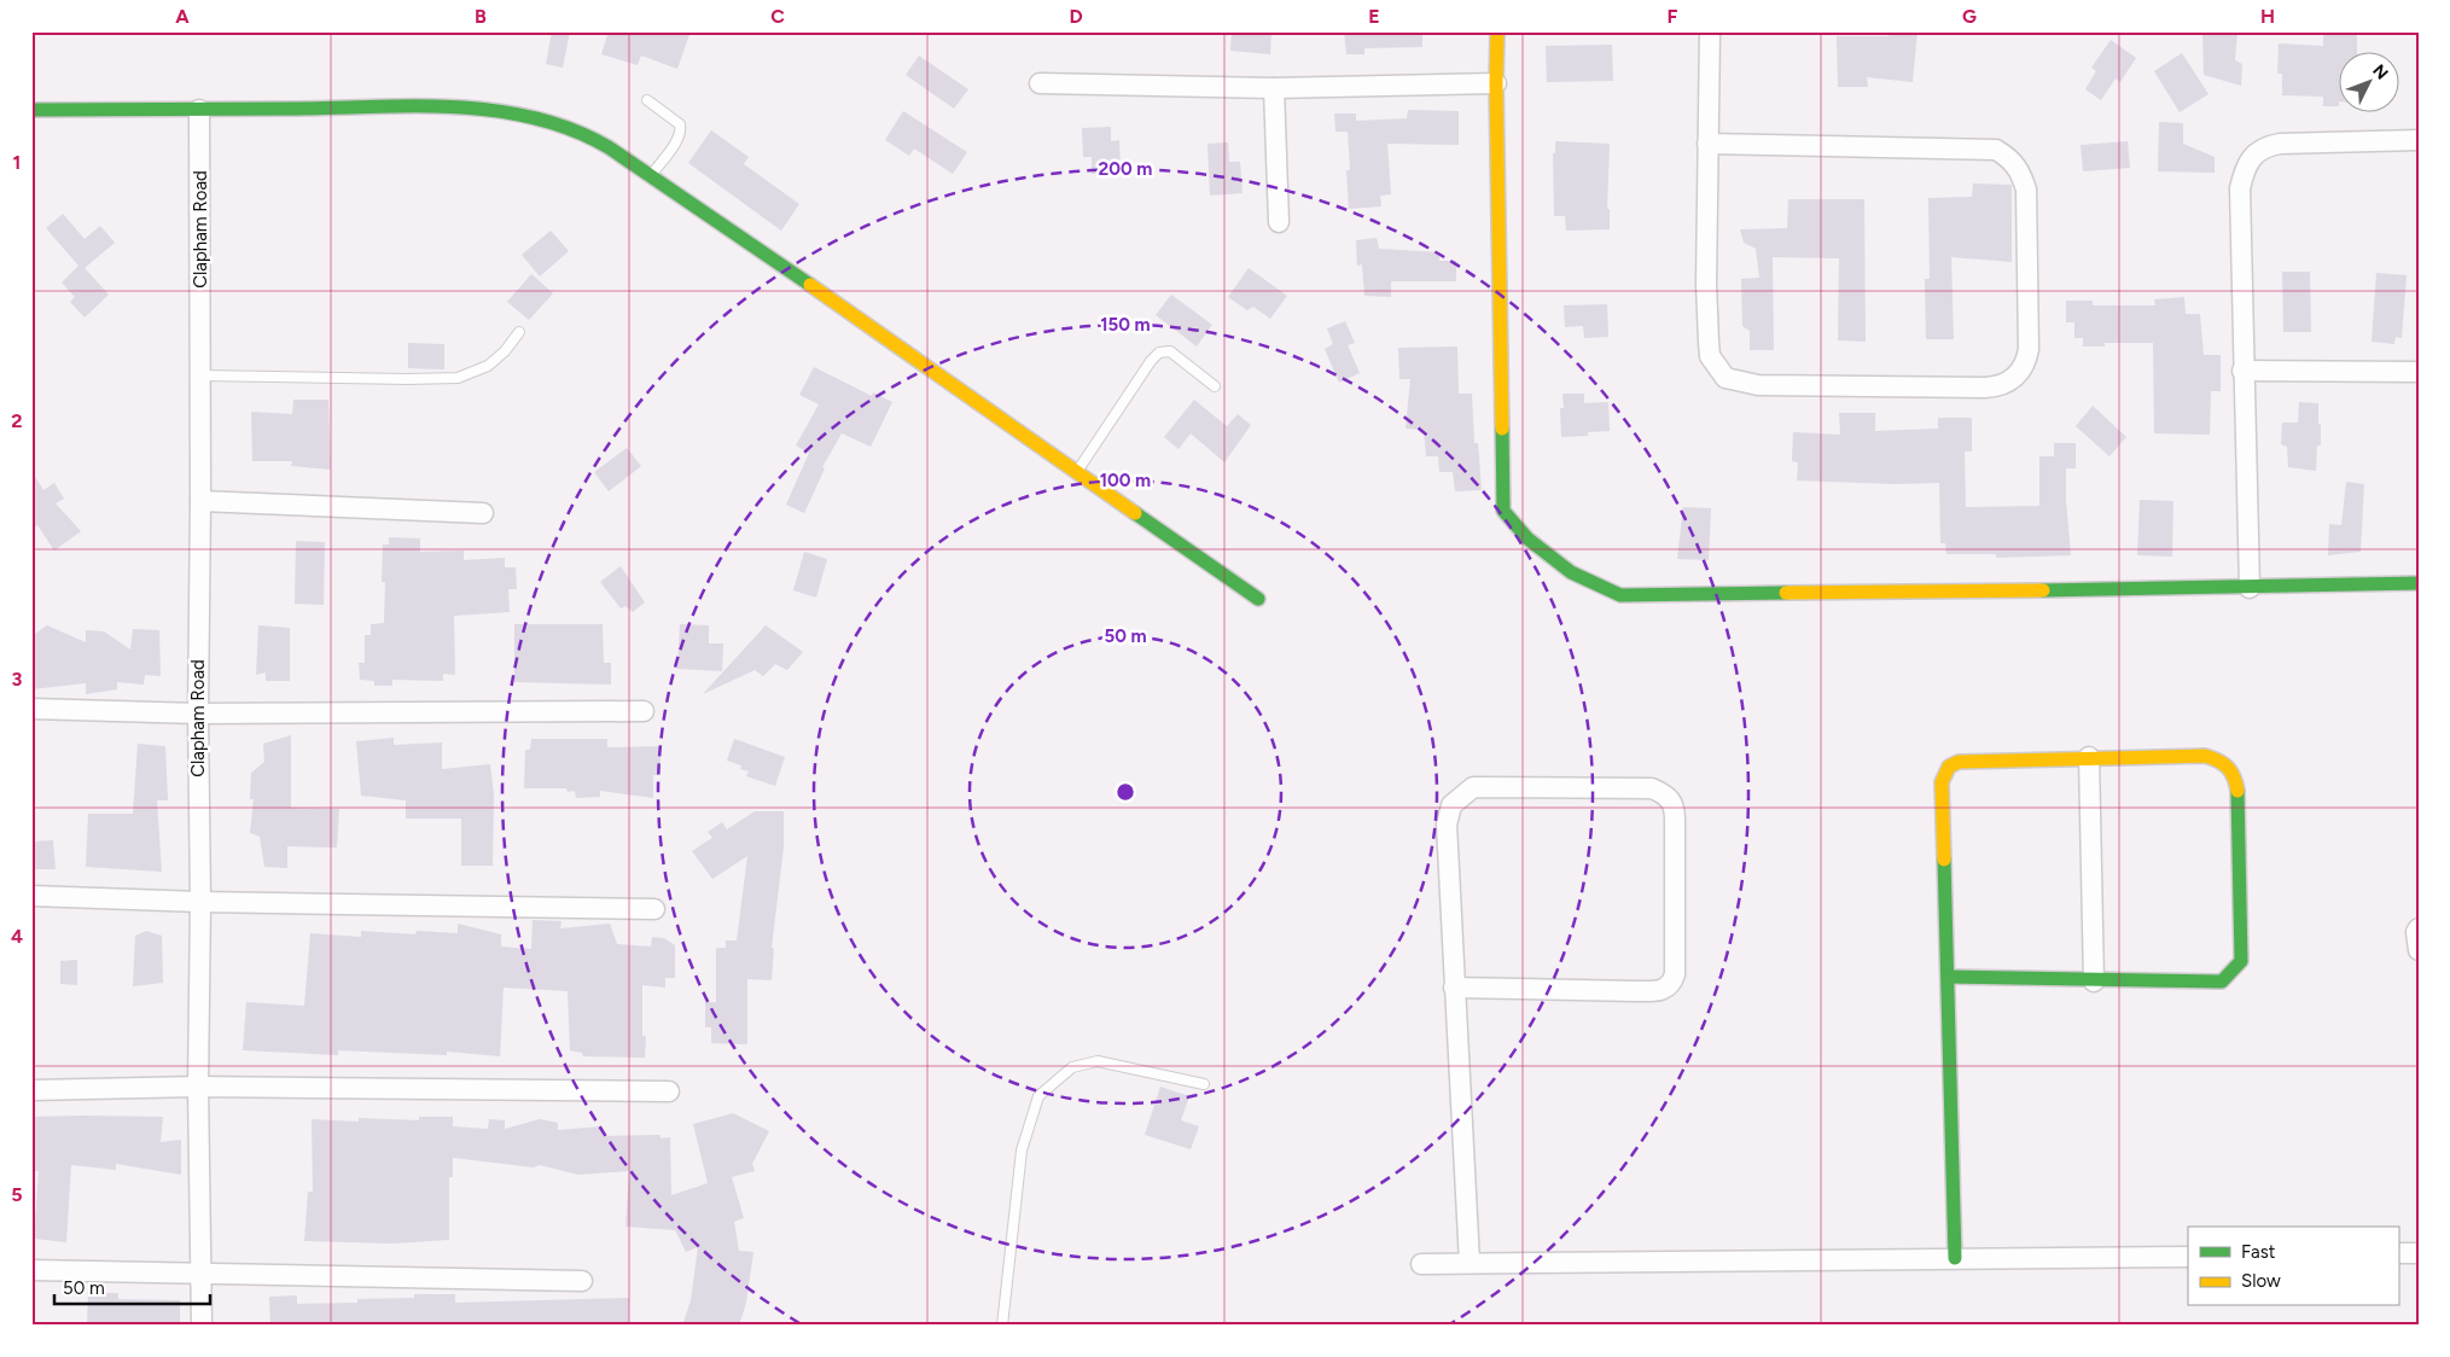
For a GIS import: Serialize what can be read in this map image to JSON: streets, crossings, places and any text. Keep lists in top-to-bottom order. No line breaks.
{"streets":{"street":["Clapham Road"]},"legend":["Fast","Slow"],"scale_bar":"50 m","north":"top right","grid":{"columns":["A","B","C","D","E","F","G","H"],"rows":["1","2","3","4","5"]},"rings":["200 m","150 m","100 m","50 m"]}
